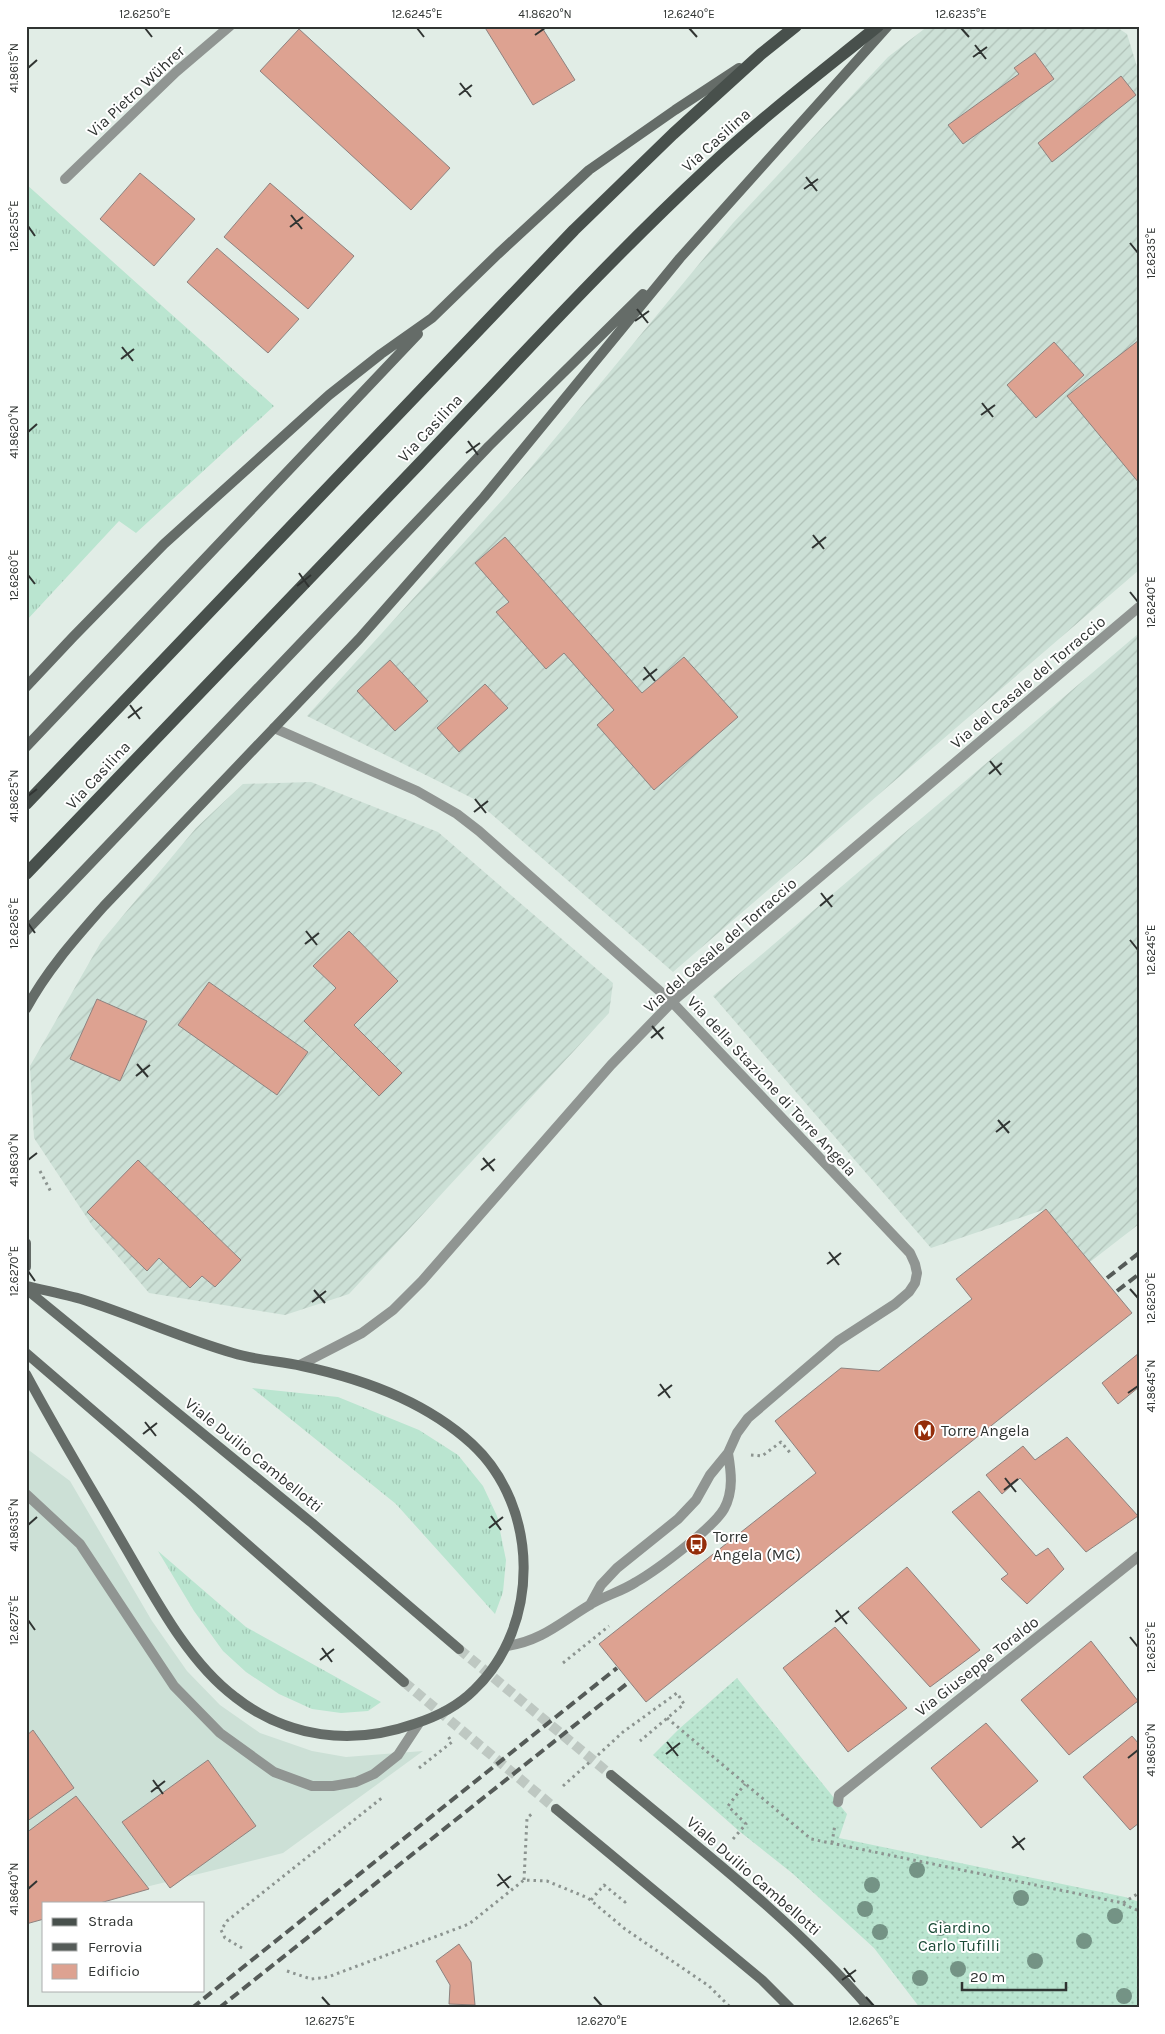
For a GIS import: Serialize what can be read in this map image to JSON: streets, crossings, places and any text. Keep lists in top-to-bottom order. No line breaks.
{"streets":{"main road":["Via Casilina","Viale Duilio Cambellotti"],"street":["Via Pietro Wührer","Via del Casale del Torraccio","Via della Stazione di Torre Angela","Via Giuseppe Toraldo"]},"crossings":[["Via del Casale del Torraccio","Via della Stazione di Torre Angela"]],"parks":["Giardino Carlo Tufilli"],"places":{"metro station":["Torre Angela"],"bus stop":["Torre Angela (MC)"]},"legend":["Strada","Ferrovia","Edificio"],"scale_bar":"20 m","coordinates":["12.6250°E","12.6245°E","41.8620°N","12.6240°E","12.6235°E","41.8615°N","12.6255°E","12.6260°E","41.8625°N","12.6265°E","41.8630°N","12.6270°E","41.8645°N","41.8635°N","12.6275°E","41.8650°N","41.8640°N"]}
